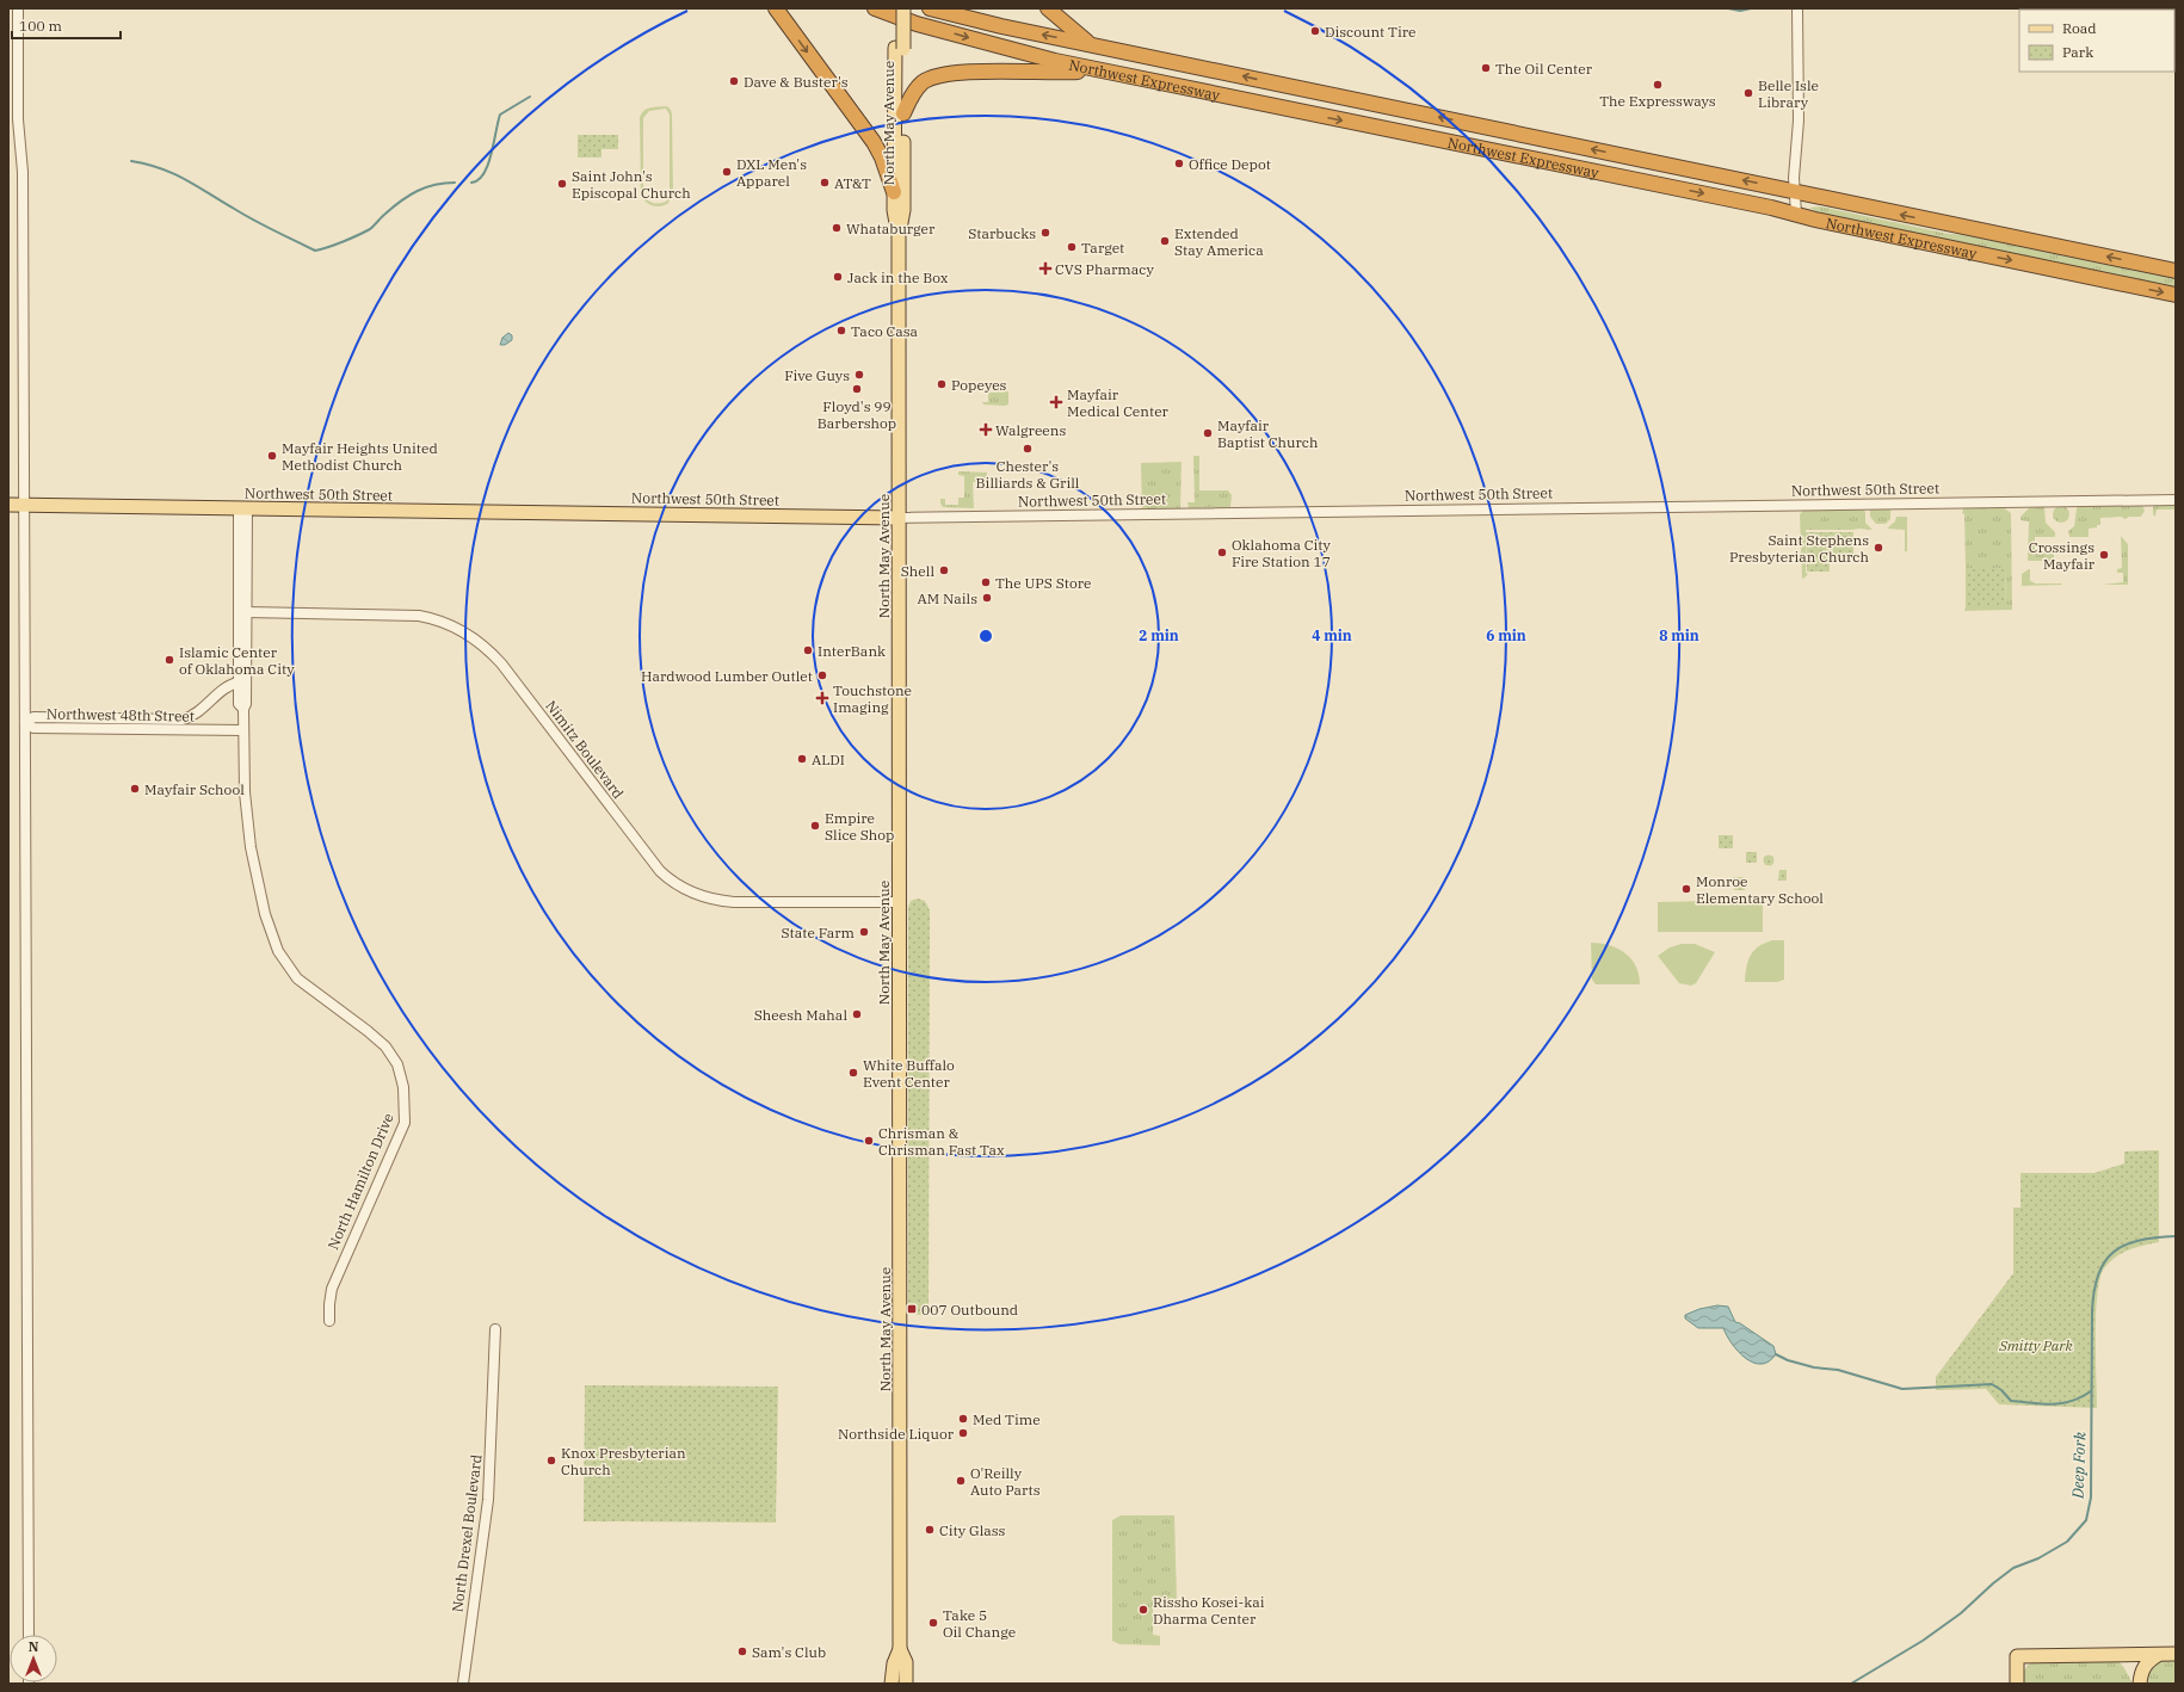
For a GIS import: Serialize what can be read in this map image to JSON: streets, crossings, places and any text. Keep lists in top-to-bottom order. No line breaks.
{"streets":{"highway":["Northwest Expressway"],"main road":["North May Avenue","Northwest 50th Street"],"street":["Northwest 48th Street","Nimitz Boulevard","North Hamilton Drive","North Drexel Boulevard"]},"crossings":[["North May Avenue","Northwest 50th Street"],["North May Avenue","Nimitz Boulevard"],["Northwest 50th Street","North Hamilton Drive"],["Northwest 48th Street","North Hamilton Drive"],["Nimitz Boulevard","North Hamilton Drive"]],"water":["Deep Fork"],"parks":["Smitty Park"],"places":{"other":["Discount Tire","The Oil Center","Dave & Buster's","The Expressways","Belle Isle Library","Office Depot","DXL Men's Apparel","AT&T","Saint John's Episcopal Church","Whataburger","Starbucks","Extended Stay America","Target","Jack in the Box","Taco Casa","Five Guys","Popeyes","Floyd's 99 Barbershop","Mayfair Baptist Church","Chester's Billiards & Grill","Mayfair Heights United Methodist Church","Saint Stephens Presbyterian Church","Oklahoma City Fire Station 17","Crossings Mayfair","Shell","The UPS Store","AM Nails","InterBank","Islamic Center of Oklahoma City","Hardwood Lumber Outlet","ALDI","Mayfair School","Empire Slice Shop","Monroe Elementary School","State Farm","Sheesh Mahal","White Buffalo Event Center","Chrisman & Chrisman Fast Tax","Med Time","Northside Liquor","Knox Presbyterian Church","O'Reilly Auto Parts","City Glass","Rissho Kosei-kai Dharma Center","Take 5 Oil Change","Sam's Club"],"health":["CVS Pharmacy","Mayfair Medical Center","Walgreens","Touchstone Imaging"],"transit":["007 Outbound"]},"legend":["Road","Park"],"scale_bar":"100 m","north":"top","rings":["2 min","4 min","6 min","8 min"]}
